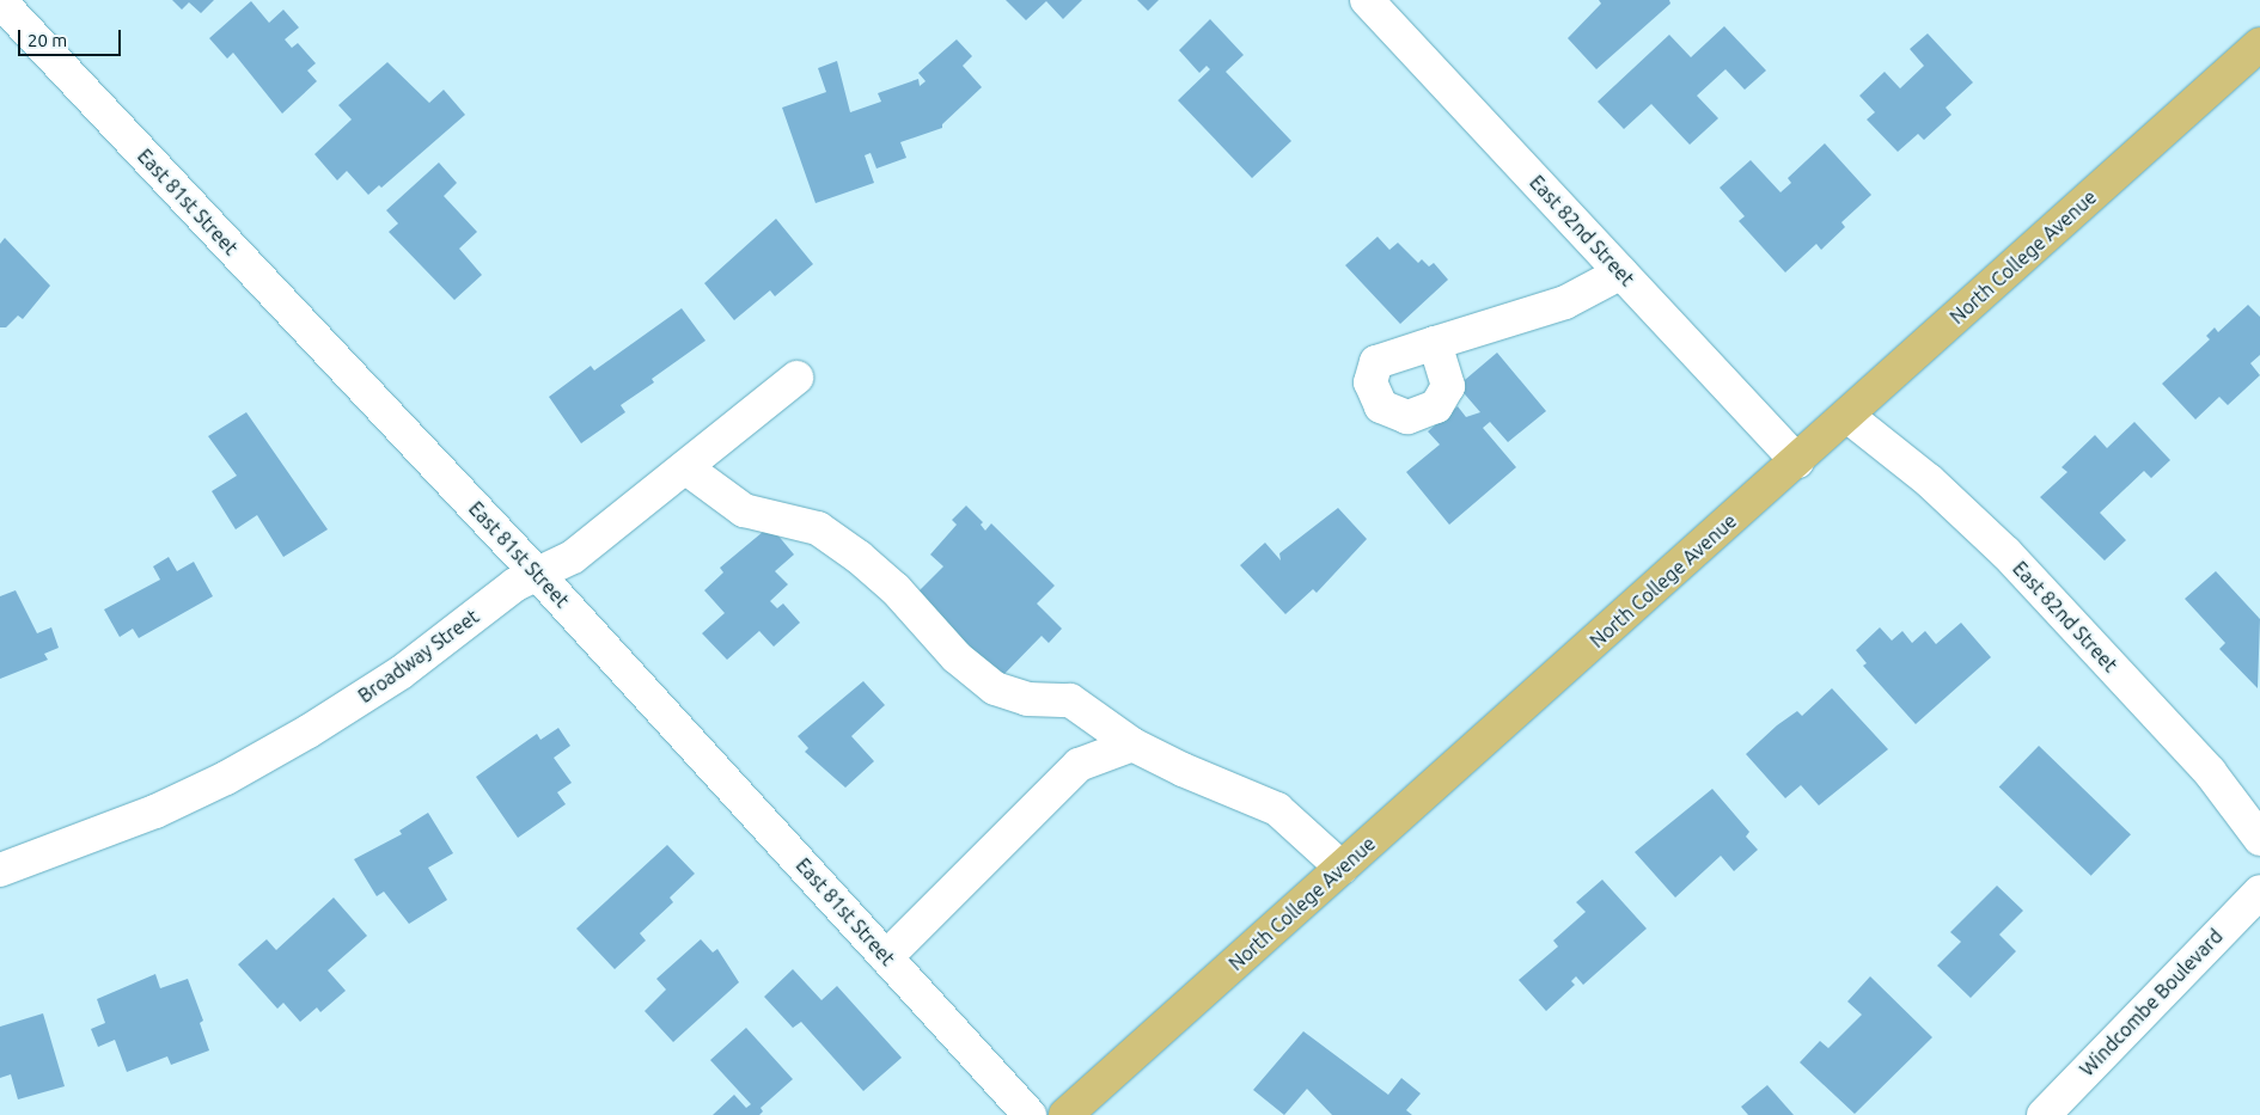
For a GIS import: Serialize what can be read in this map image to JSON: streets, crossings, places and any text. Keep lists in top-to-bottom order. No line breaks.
{"streets":{"main road":["North College Avenue"],"street":["East 81st Street","East 82nd Street","Broadway Street","Windcombe Boulevard"]},"crossings":[["East 81st Street","Broadway Street"],["East 82nd Street","North College Avenue"]],"scale_bar":"20 m"}
